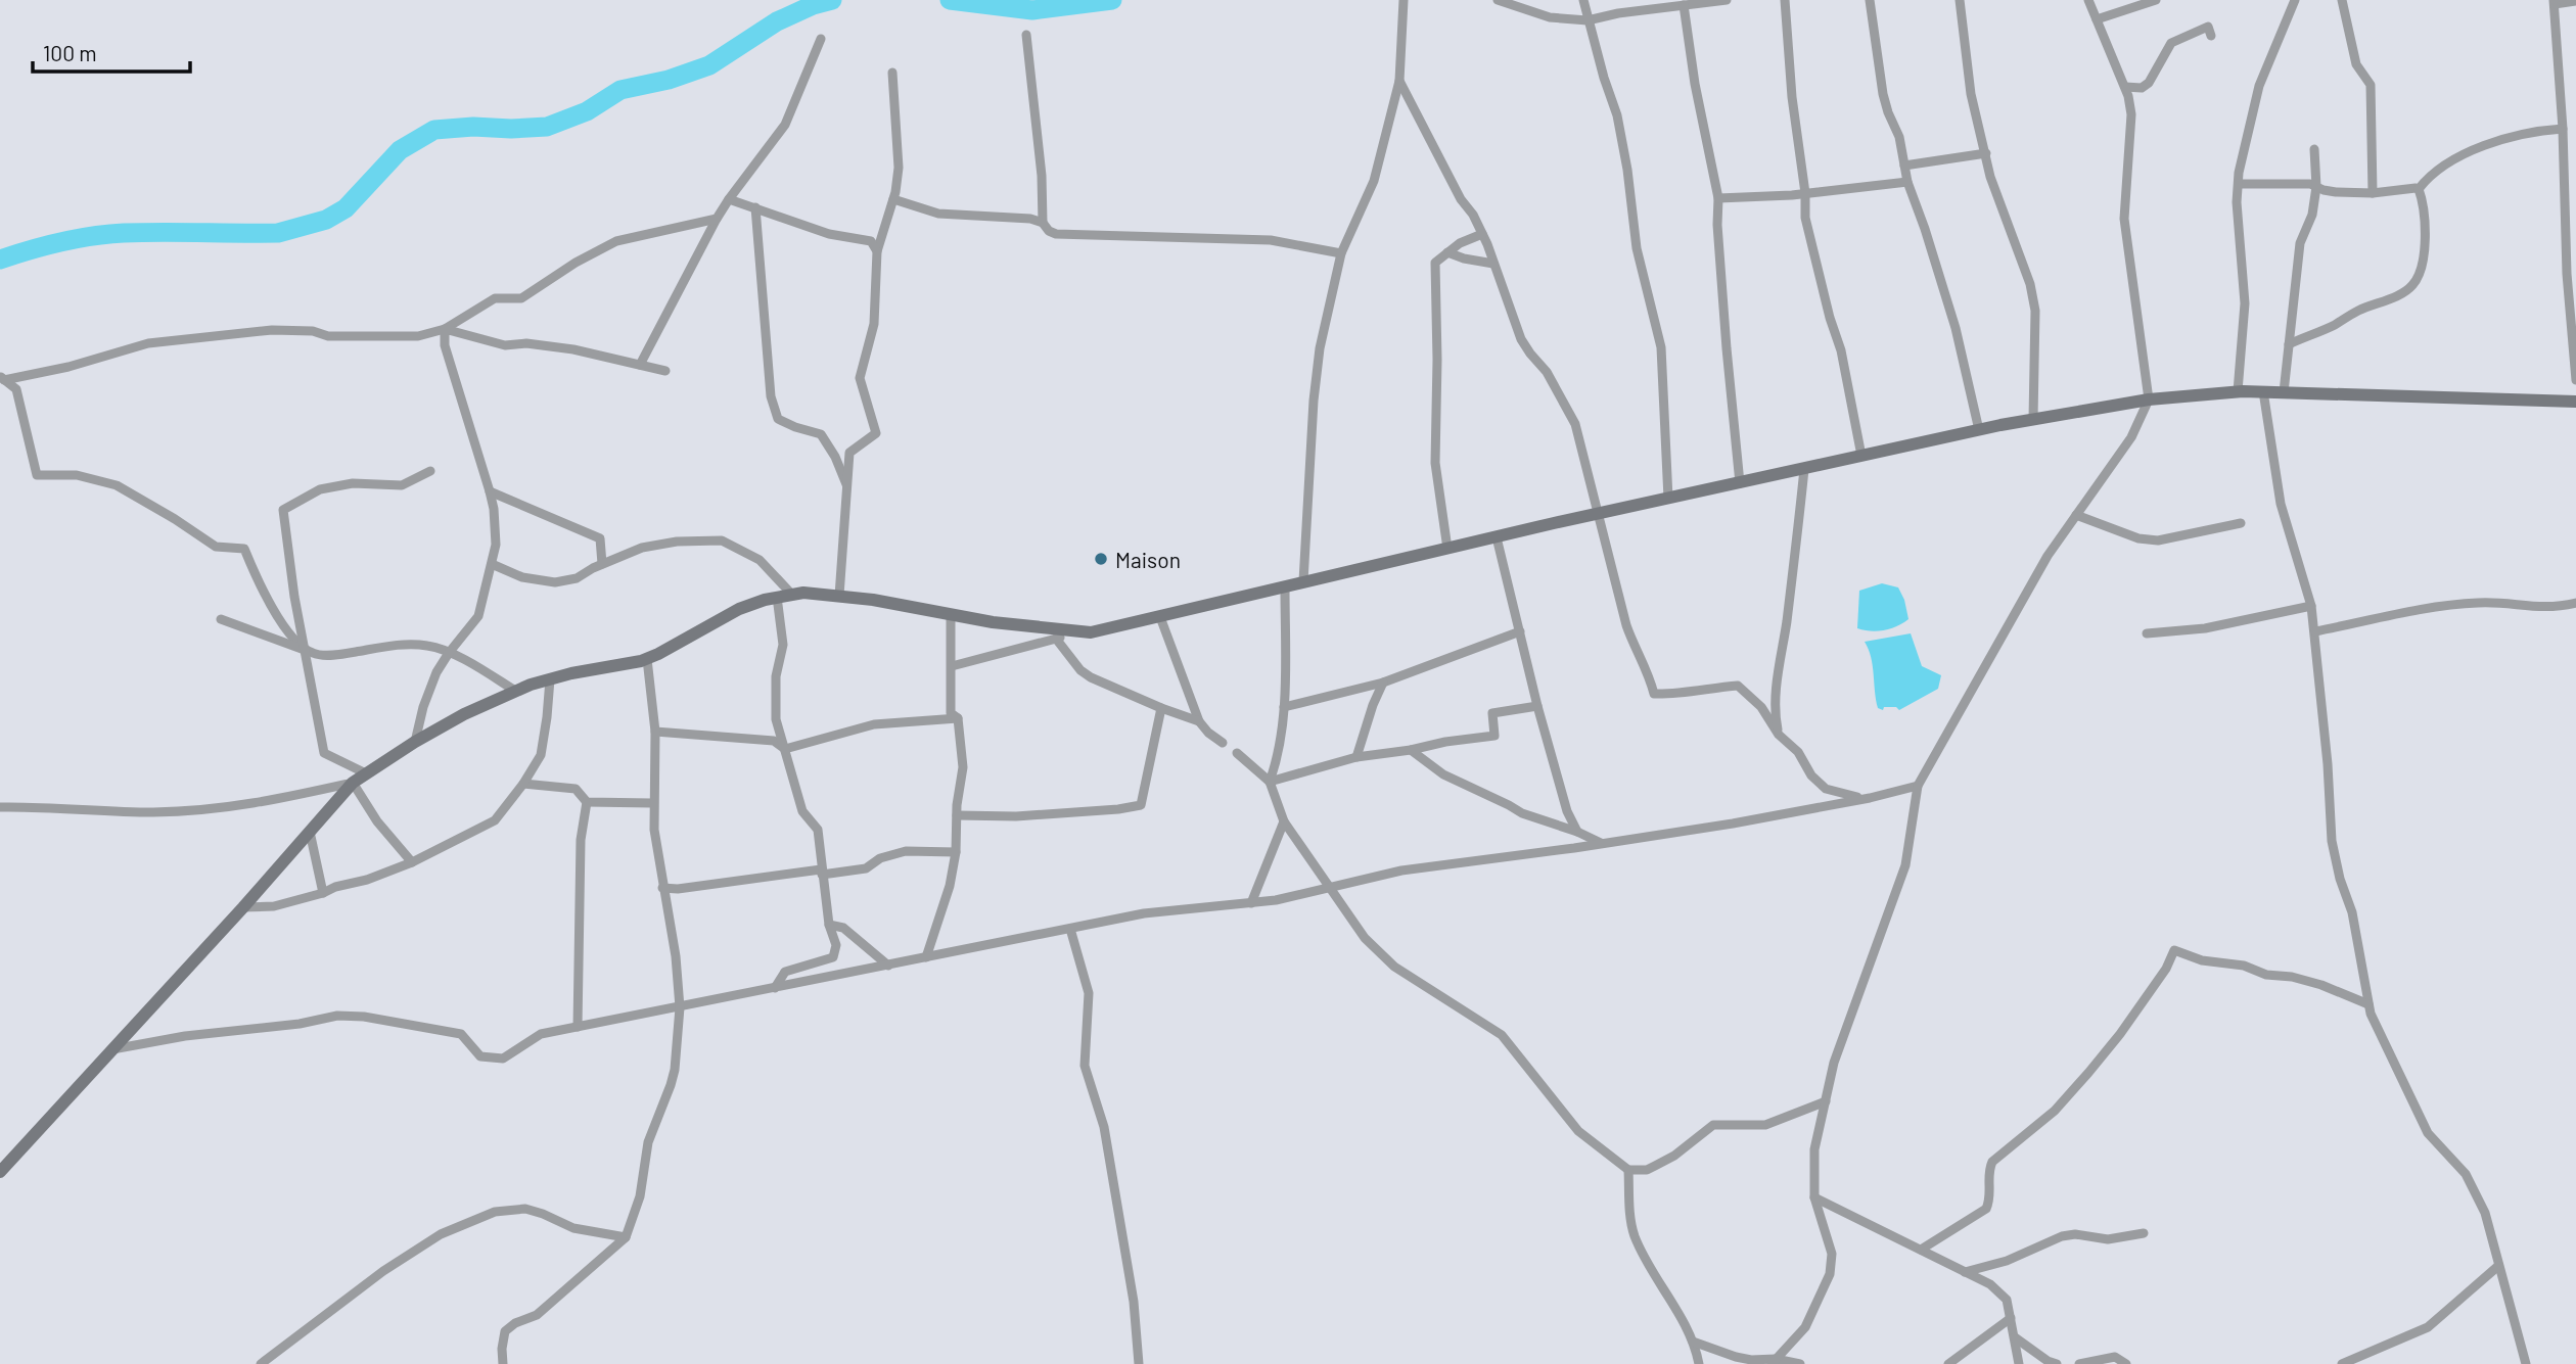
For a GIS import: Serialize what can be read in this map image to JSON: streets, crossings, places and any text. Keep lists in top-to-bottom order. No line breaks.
{"places":["Maison"],"scale_bar":"100 m"}
